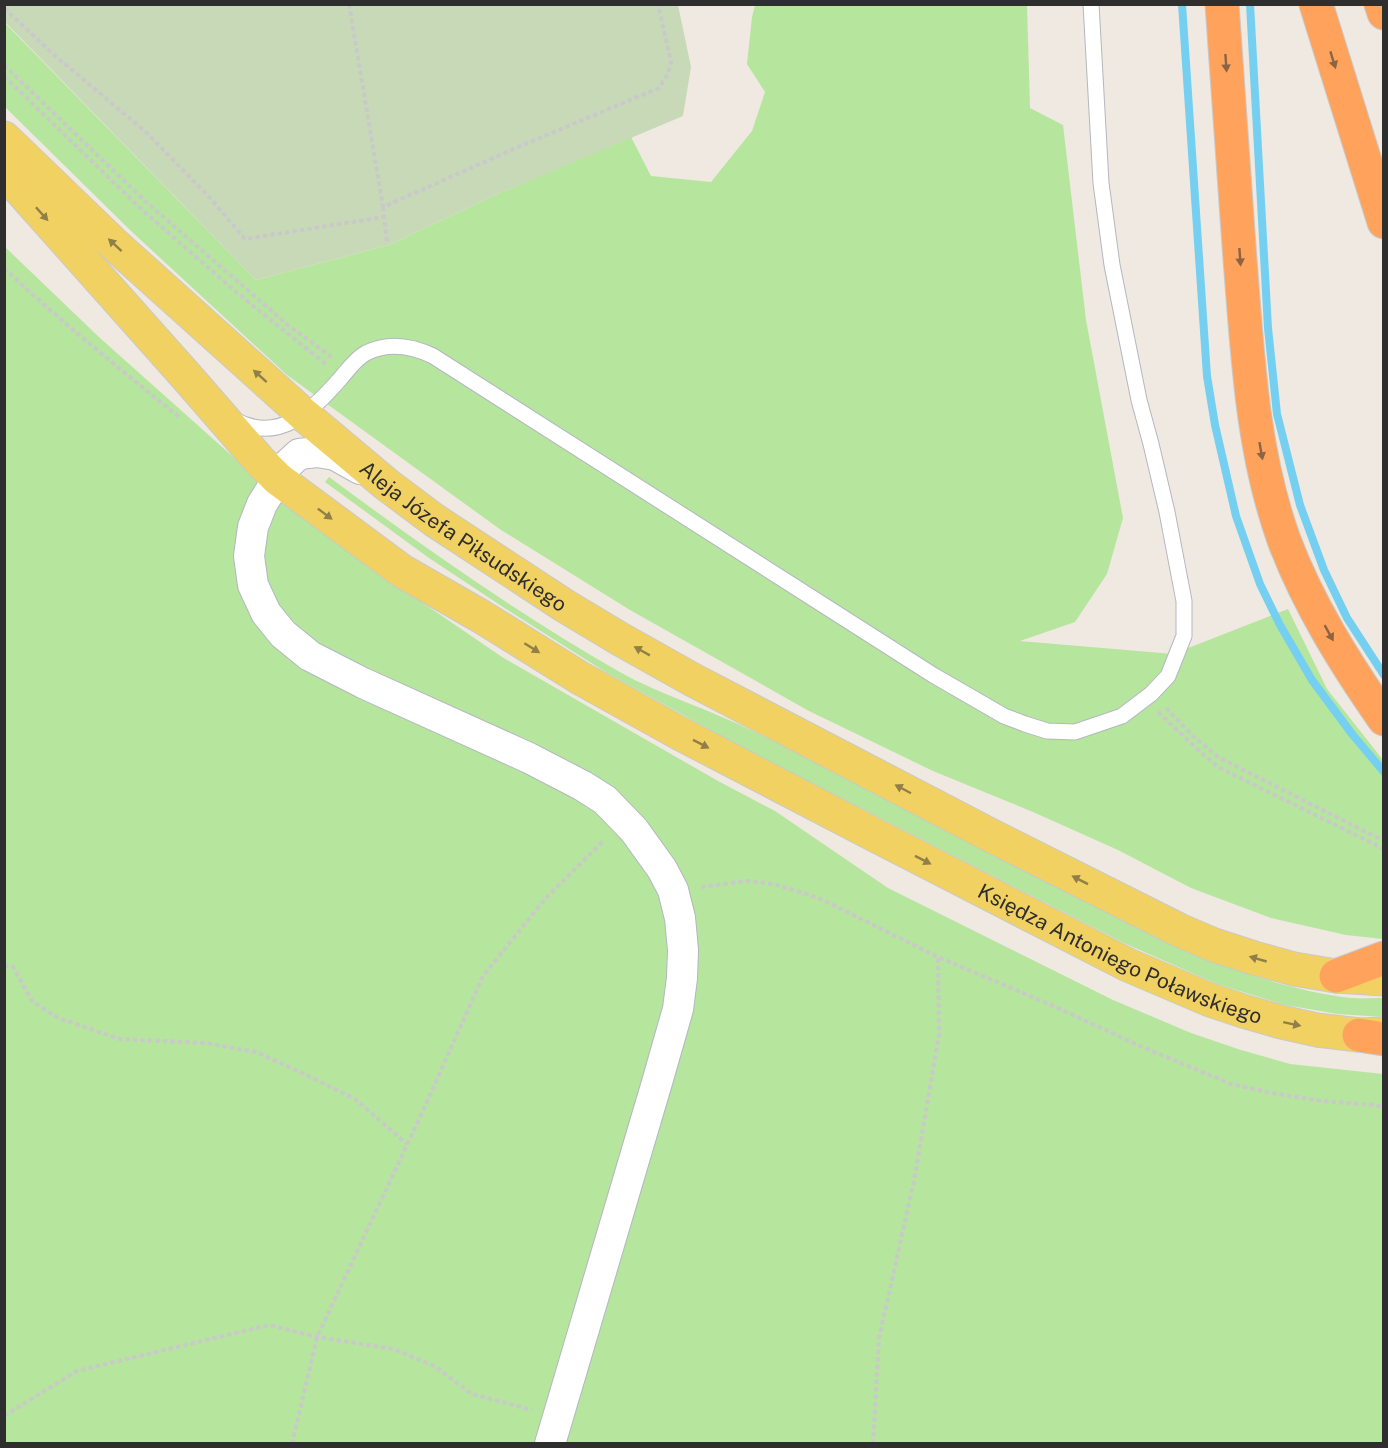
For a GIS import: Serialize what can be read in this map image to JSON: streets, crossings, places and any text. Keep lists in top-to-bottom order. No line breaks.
{"streets":{"main road":["Aleja Józefa Piłsudskiego","Księdza Antoniego Poławskiego"]},"crossings":[["Aleja Józefa Piłsudskiego","Księdza Antoniego Poławskiego"]]}
